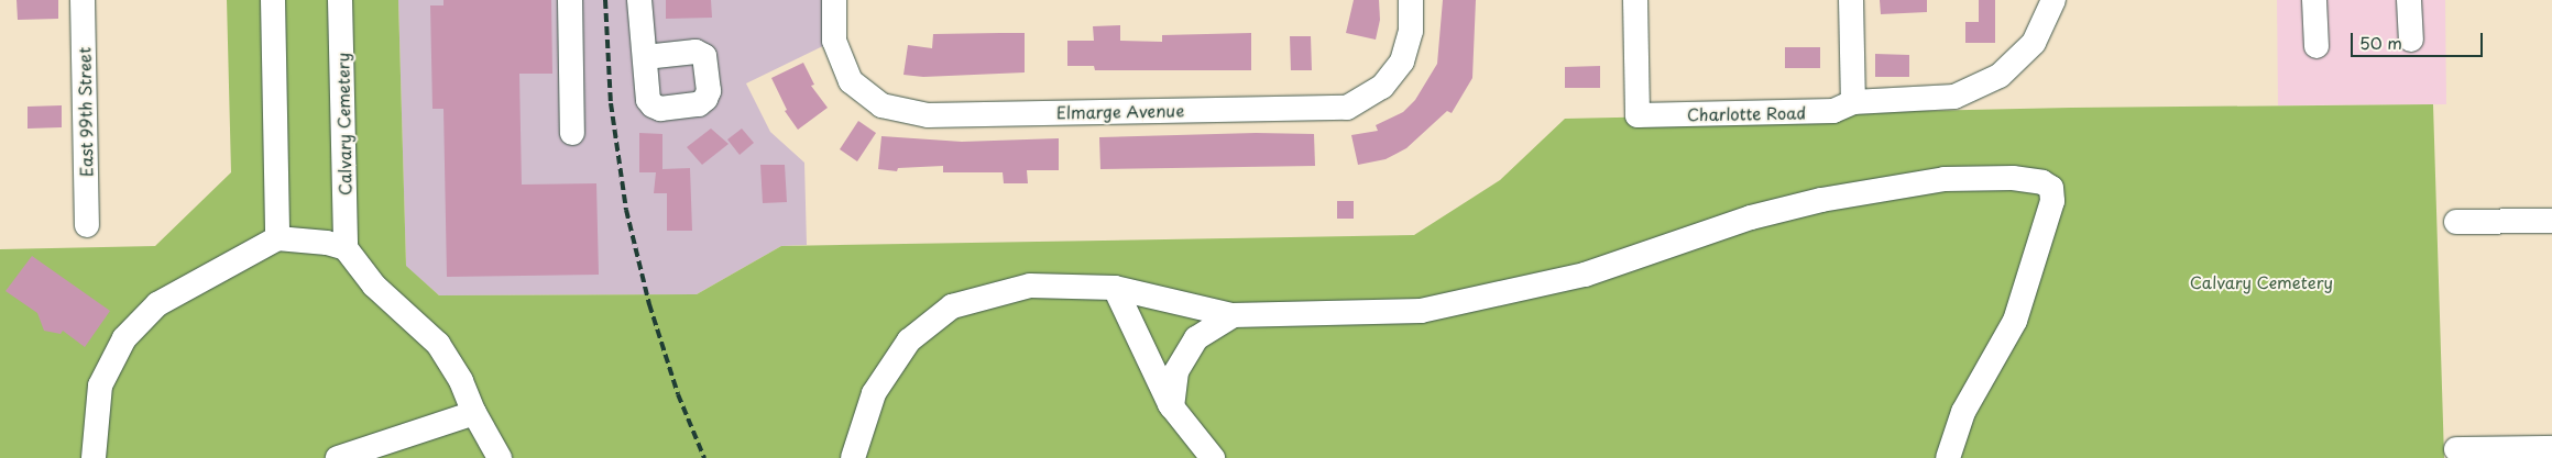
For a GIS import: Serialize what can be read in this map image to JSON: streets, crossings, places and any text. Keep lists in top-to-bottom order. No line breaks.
{"streets":{"street":["Elmarge Avenue","East 99th Street","Charlotte Road","Calvary Cemetery"]},"parks":["Calvary Cemetery"],"scale_bar":"50 m"}
